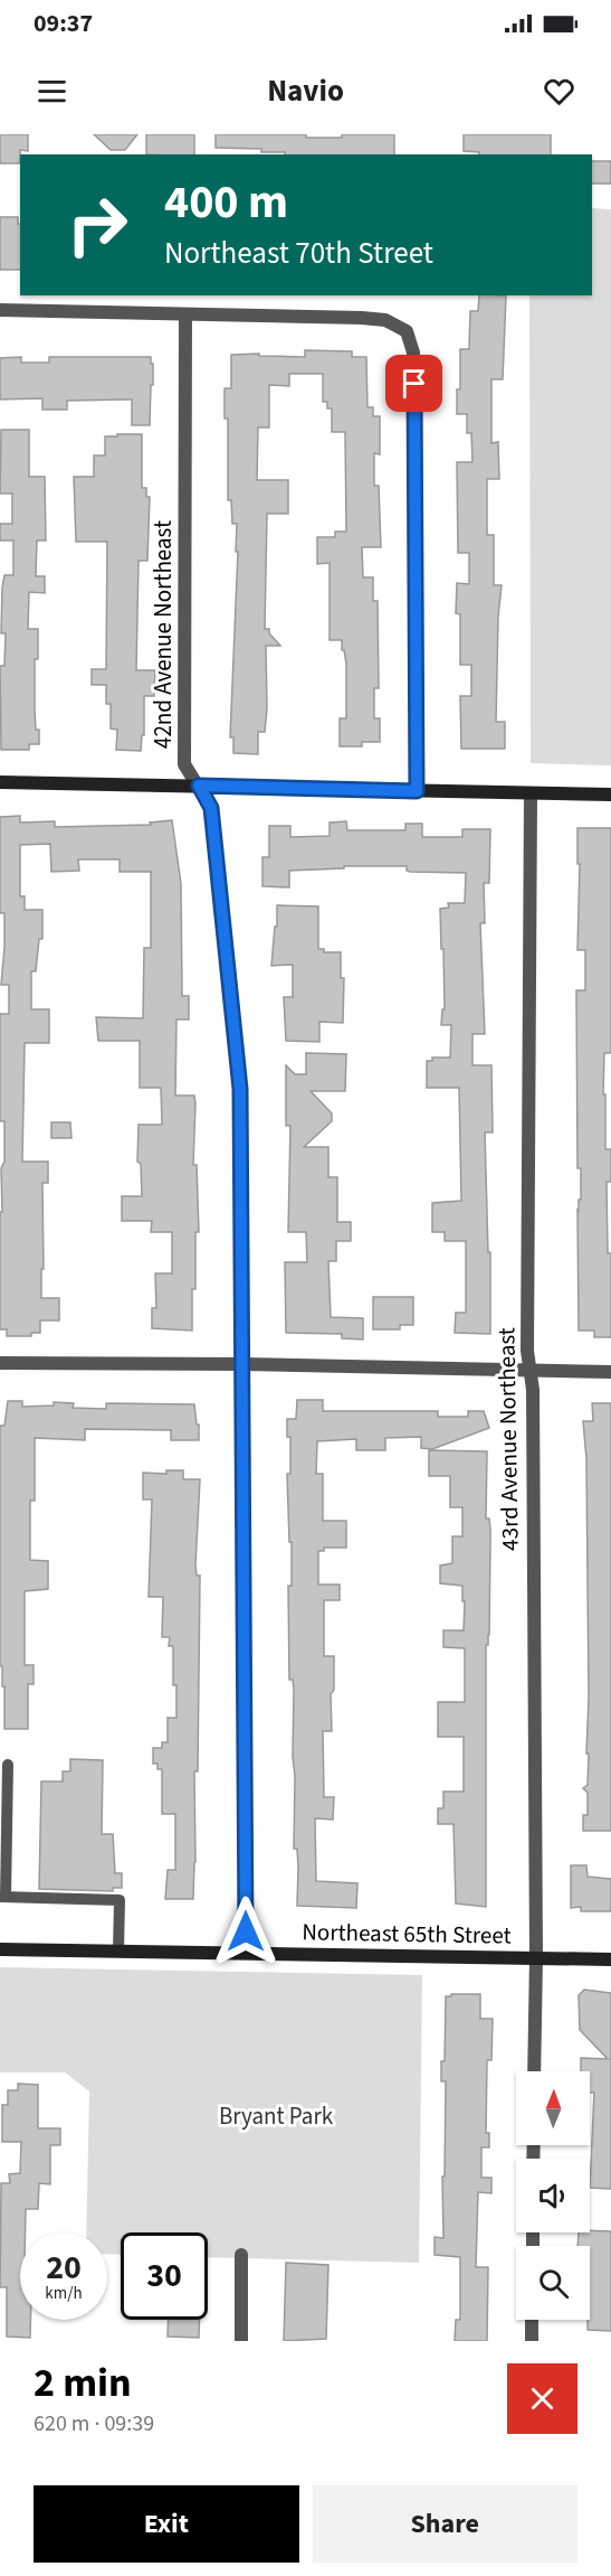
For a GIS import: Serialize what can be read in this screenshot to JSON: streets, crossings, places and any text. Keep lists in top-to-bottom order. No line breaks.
{"streets":{"street":["42nd Avenue Northeast","43rd Avenue Northeast","Northeast 65th Street"]},"crossings":[["42nd Avenue Northeast","Northeast 65th Street"],["43rd Avenue Northeast","Northeast 65th Street"]],"parks":["Bryant Park"],"north":"top","page":{"status":"09:37","header":"Navio","turn":["400 m","Northeast 70th Street"],"speed":"20 km/h","limit":"30","heading":["2 min","620 m · 09:39"],"buttons":["Exit","Share"]}}
